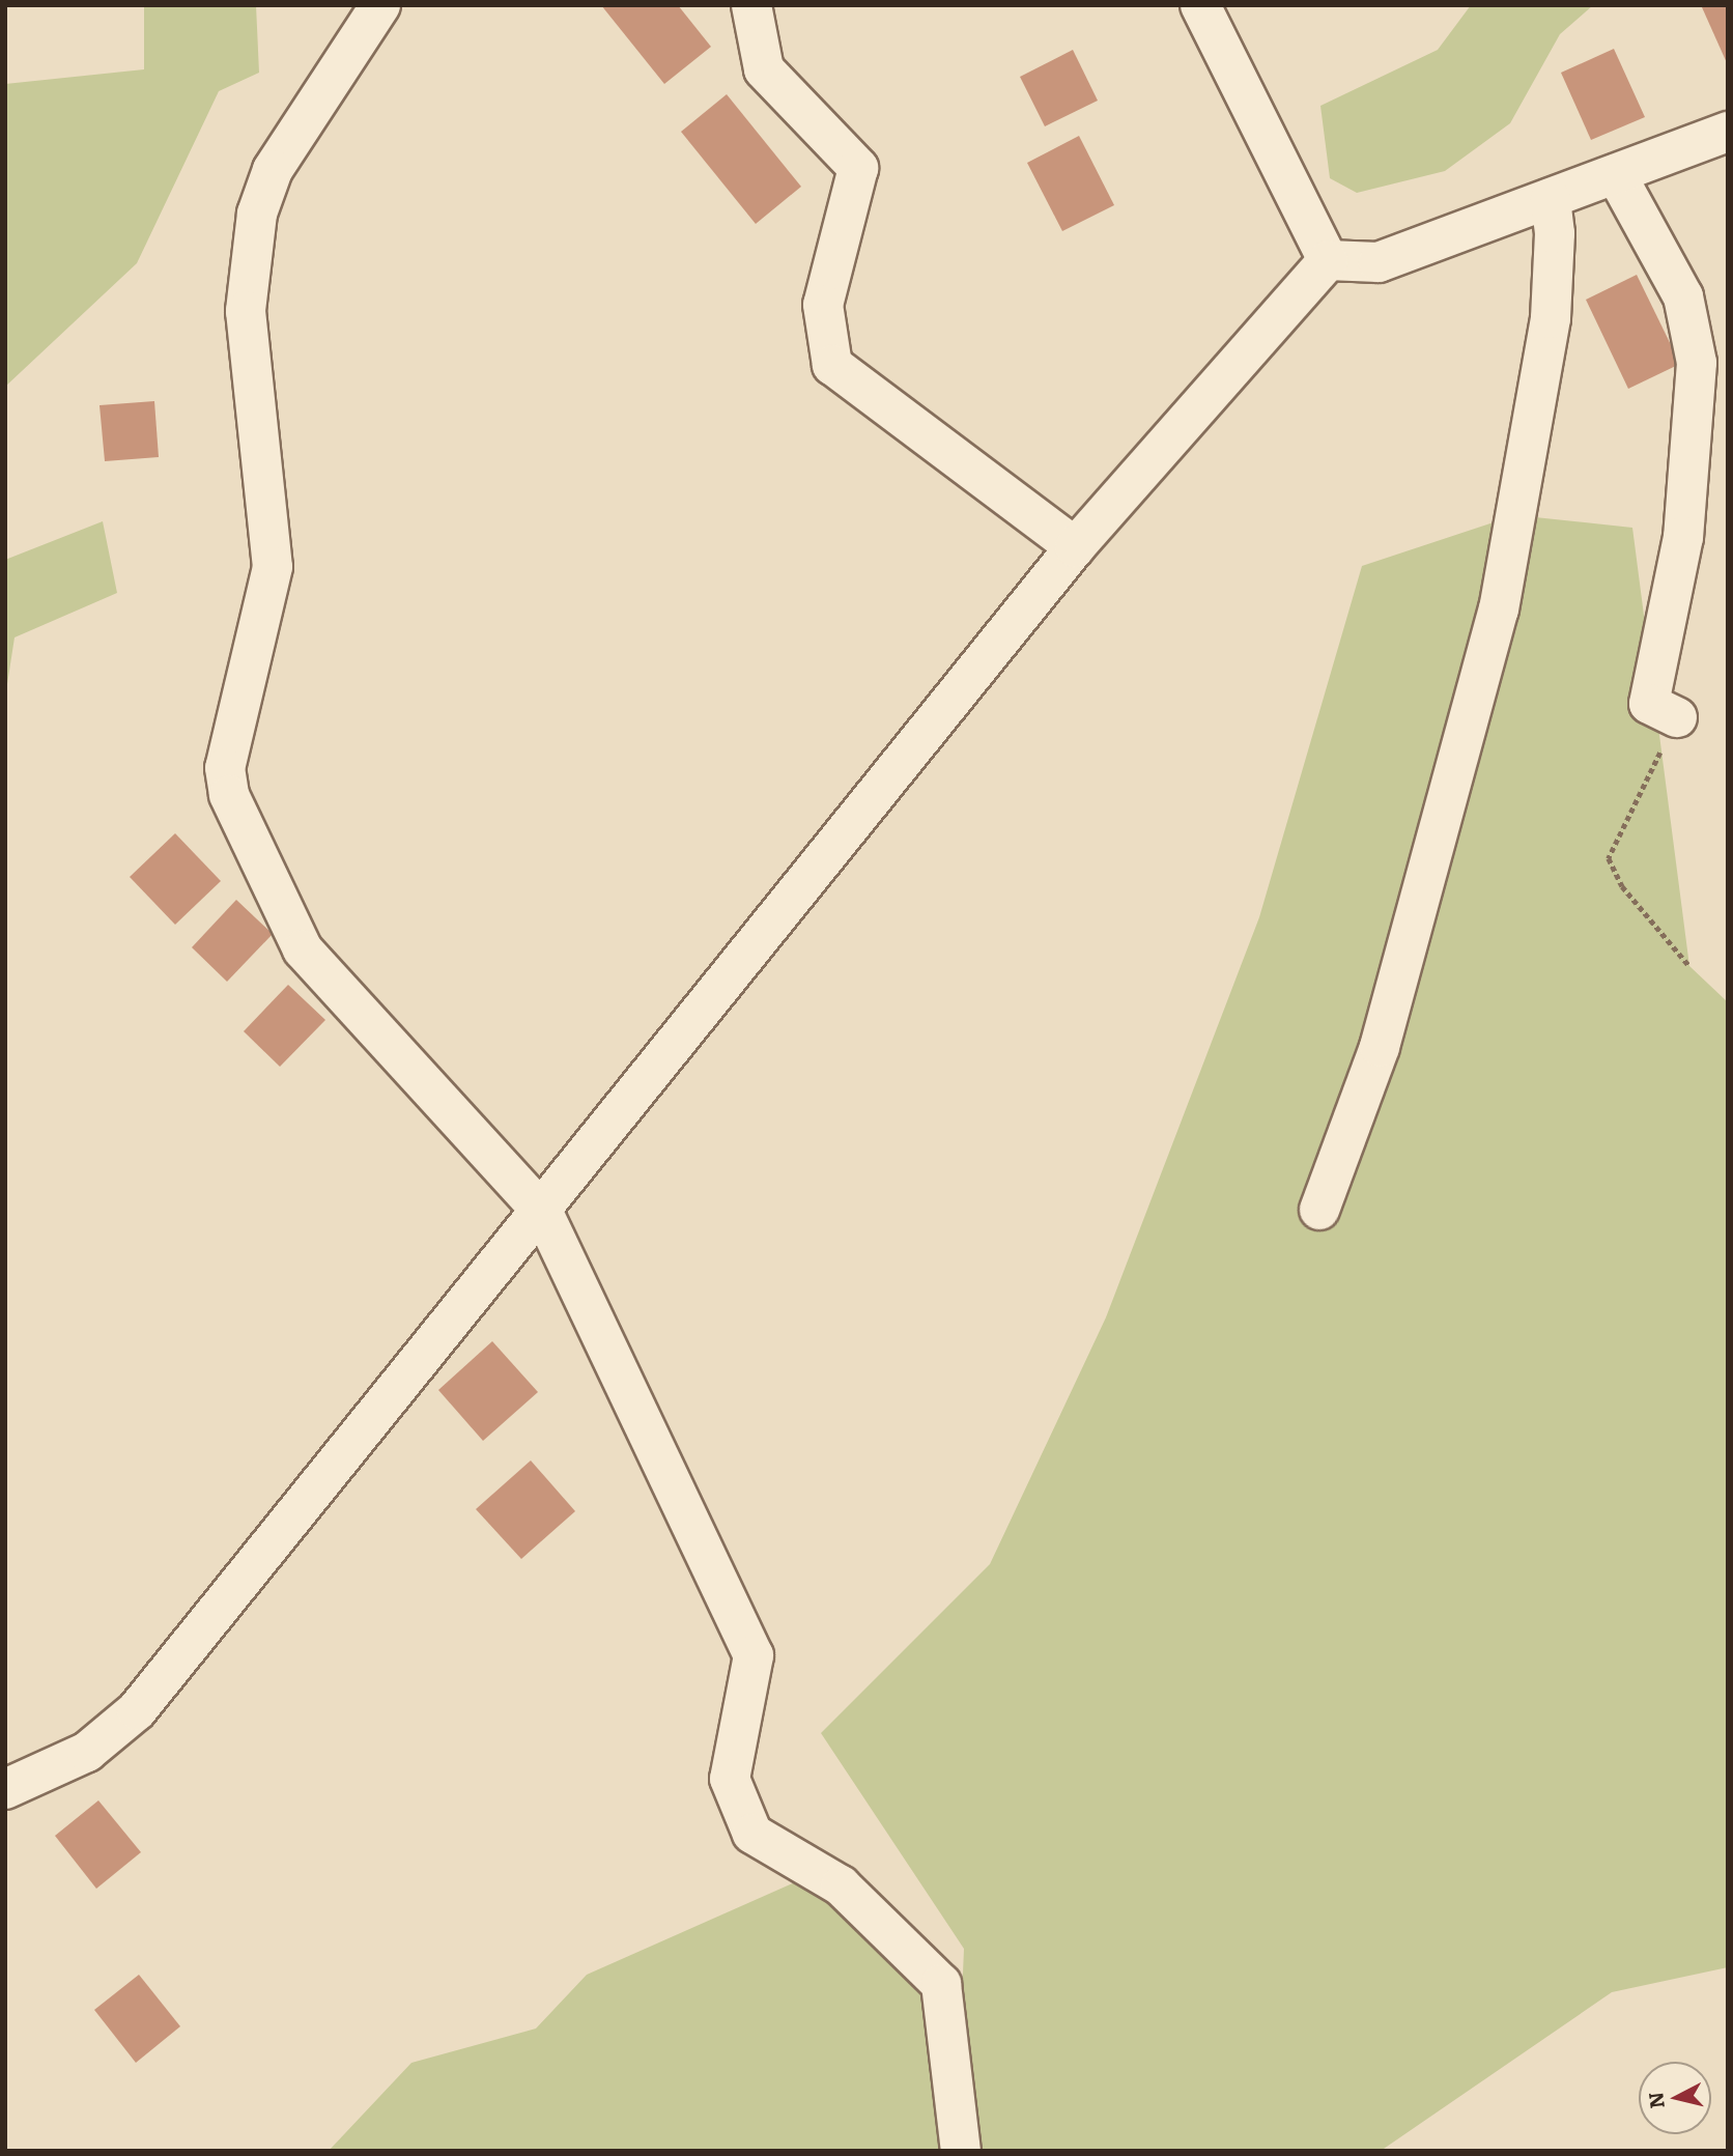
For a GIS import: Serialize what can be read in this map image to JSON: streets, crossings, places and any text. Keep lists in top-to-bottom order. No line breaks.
{"north":"left"}
